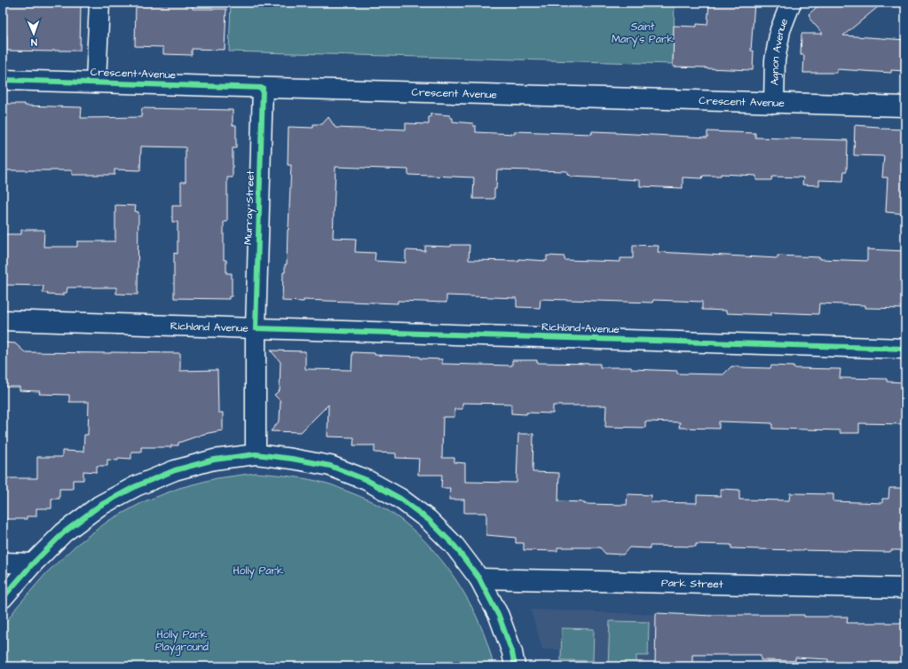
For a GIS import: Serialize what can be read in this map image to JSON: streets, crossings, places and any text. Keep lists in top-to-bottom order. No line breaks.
{"streets":{"street":["Agnon Avenue","Crescent Avenue","Murray Street","Richland Avenue","Park Street"]},"crossings":[["Agnon Avenue","Crescent Avenue"],["Crescent Avenue","Murray Street"],["Murray Street","Richland Avenue"]],"parks":["Saint Mary's Park","Holly Park","Holly Park Playground"],"north":"bottom"}
